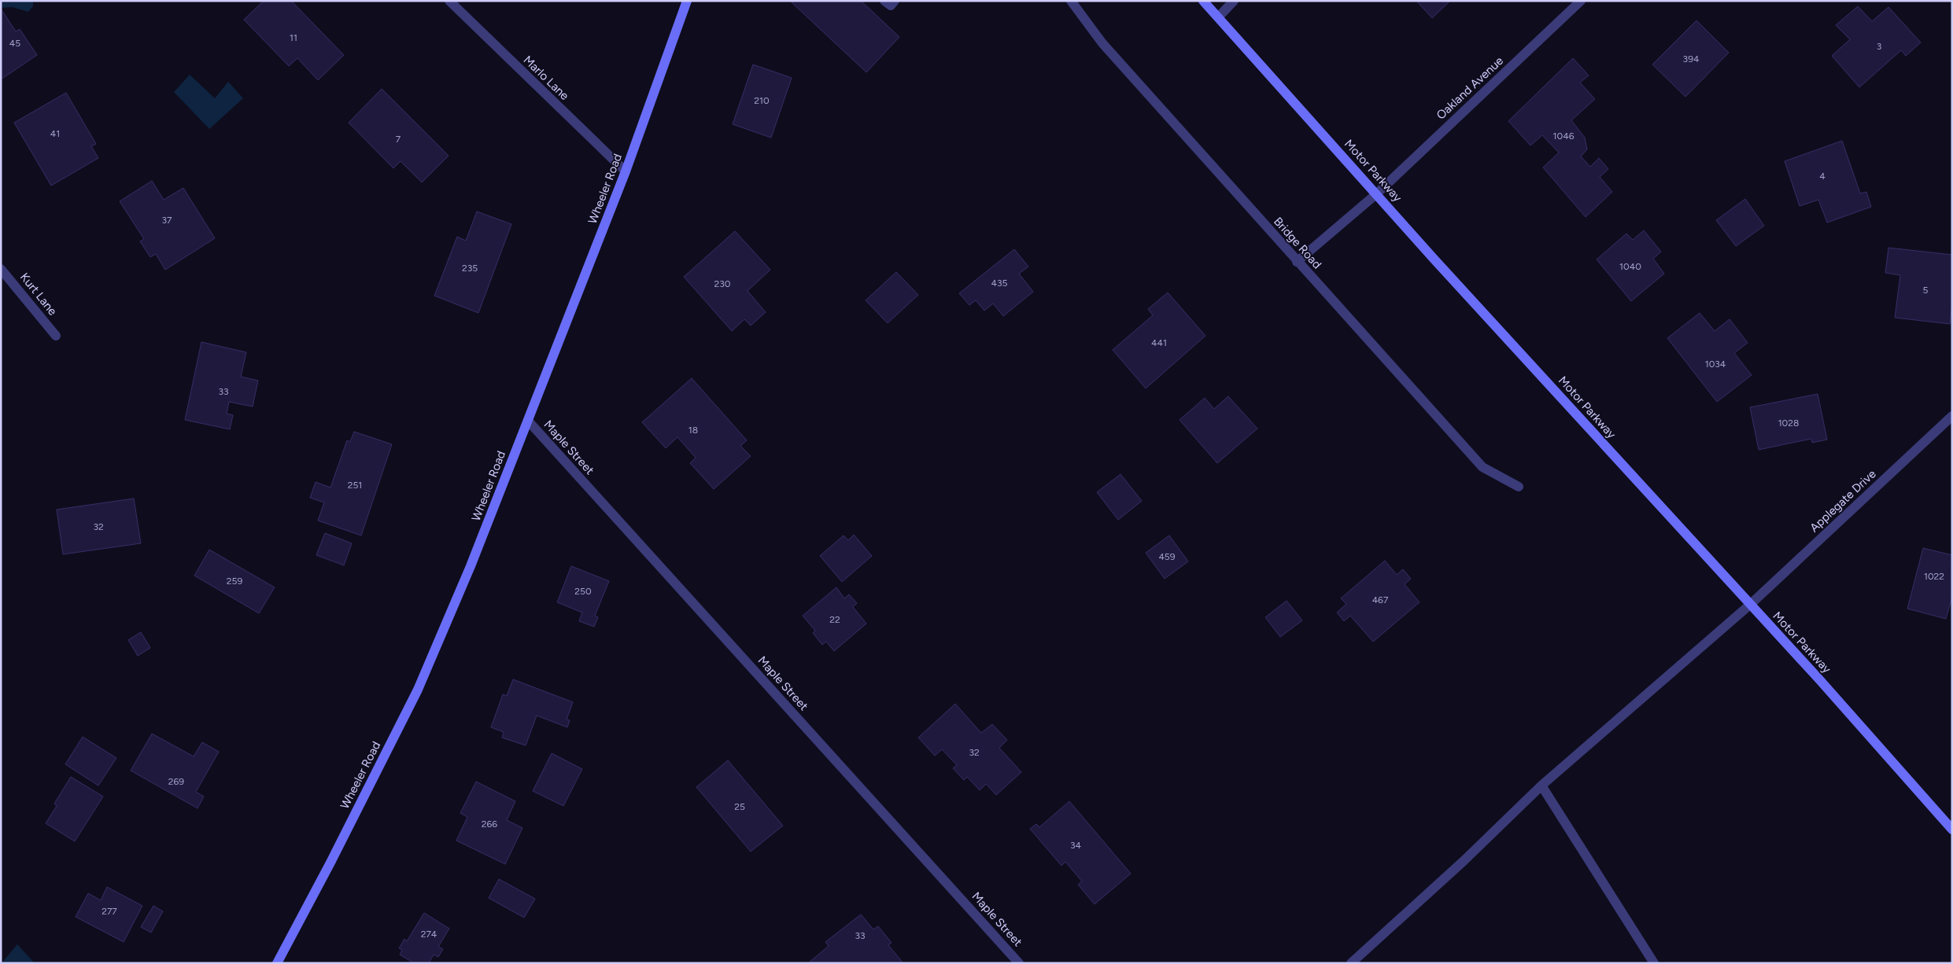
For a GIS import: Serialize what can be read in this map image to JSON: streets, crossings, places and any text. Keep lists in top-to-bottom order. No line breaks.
{"streets":{"main road":["Motor Parkway","Wheeler Road"],"street":["Marlo Lane","Oakland Avenue","Bridge Road","Kurt Lane","Maple Street","Applegate Drive"]},"crossings":[["Marlo Lane","Wheeler Road"],["Oakland Avenue","Motor Parkway"],["Oakland Avenue","Bridge Road"],["Motor Parkway","Applegate Drive"],["Wheeler Road","Maple Street"]],"house_numbers":["11","45","3","394","210","41","1046","7","4","37","1040","235","435","230","5","441","1034","33","1028","18","251","32","459","1022","259","250","467","22","32","269","25","266","34","277","274","33"]}
